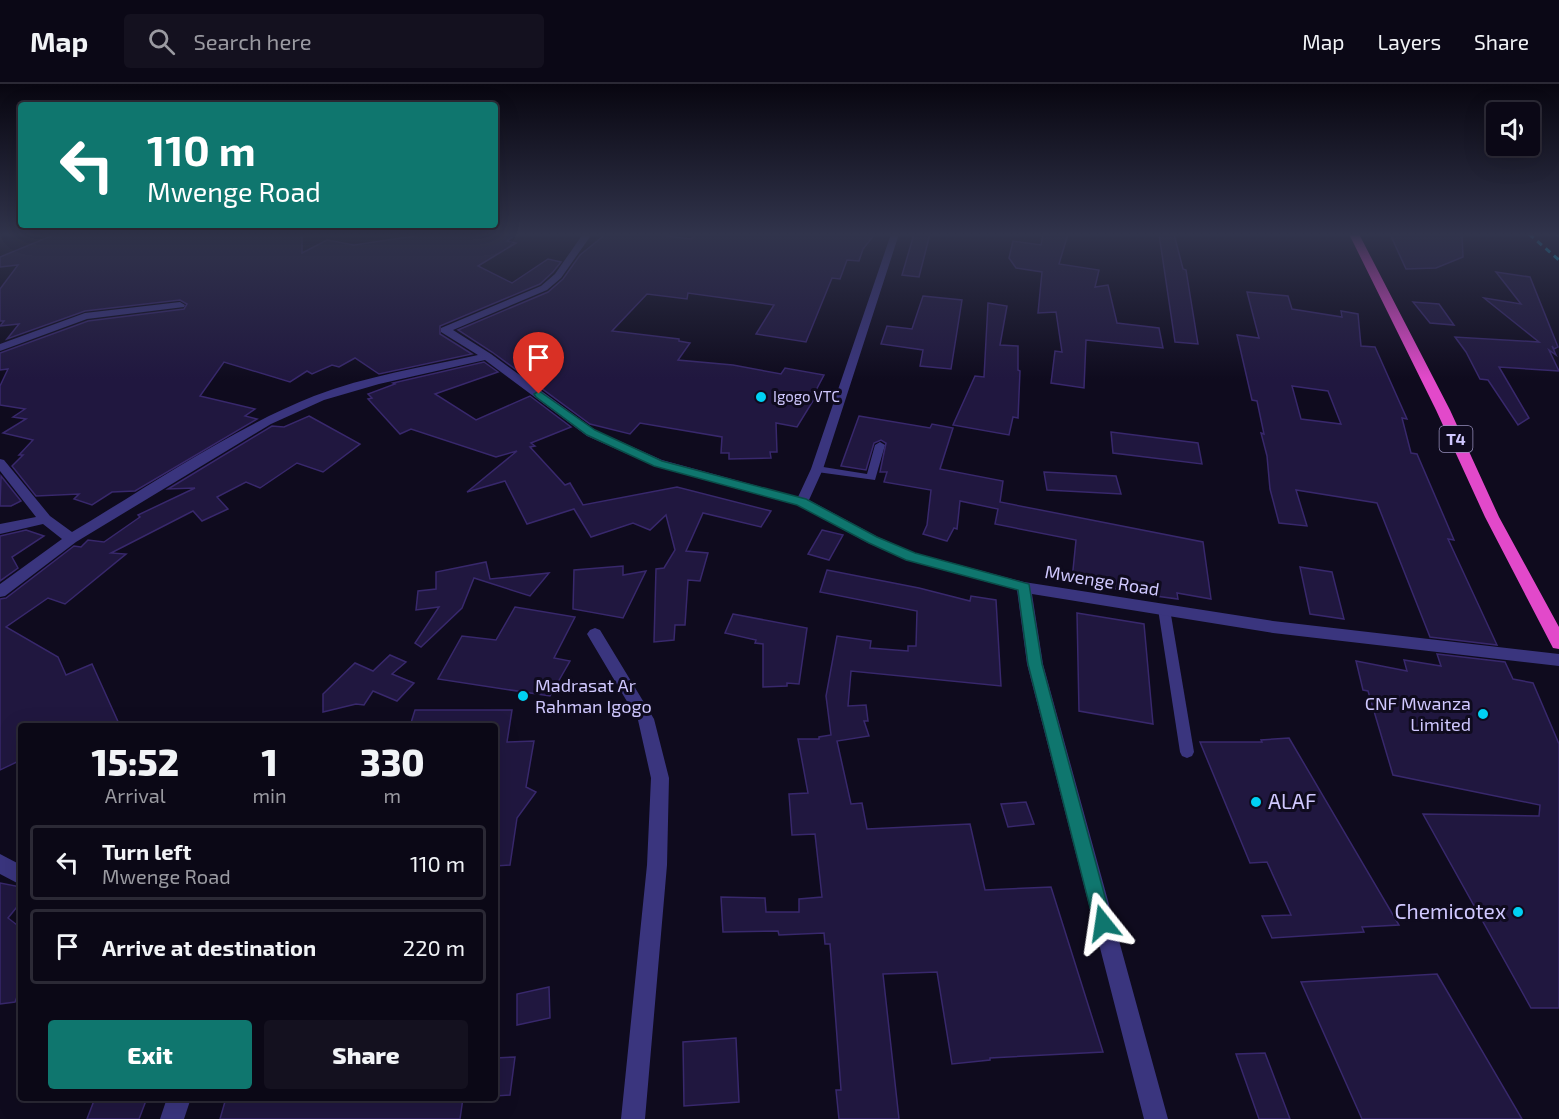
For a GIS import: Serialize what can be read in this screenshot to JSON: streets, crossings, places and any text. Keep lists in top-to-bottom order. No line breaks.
{"streets":{"highway":["T4"],"street":["Mwenge Road"]},"places":["Igogo VTC","Madrasat Ar Rahman Igogo","CNF Mwanza Limited","ALAF","Chemicotex"],"page":{"header":"Map","search":"Search here","nav":["Map","Layers","Share"],"turn":["110 m","Mwenge Road"],"eta":["15:52","Arrival","1","min","330","m"],"list":[{"name":"Turn left","note":"Mwenge Road","value":"110 m"},{"name":"Arrive at destination","value":"220 m"}],"buttons":["Exit","Share"]}}
